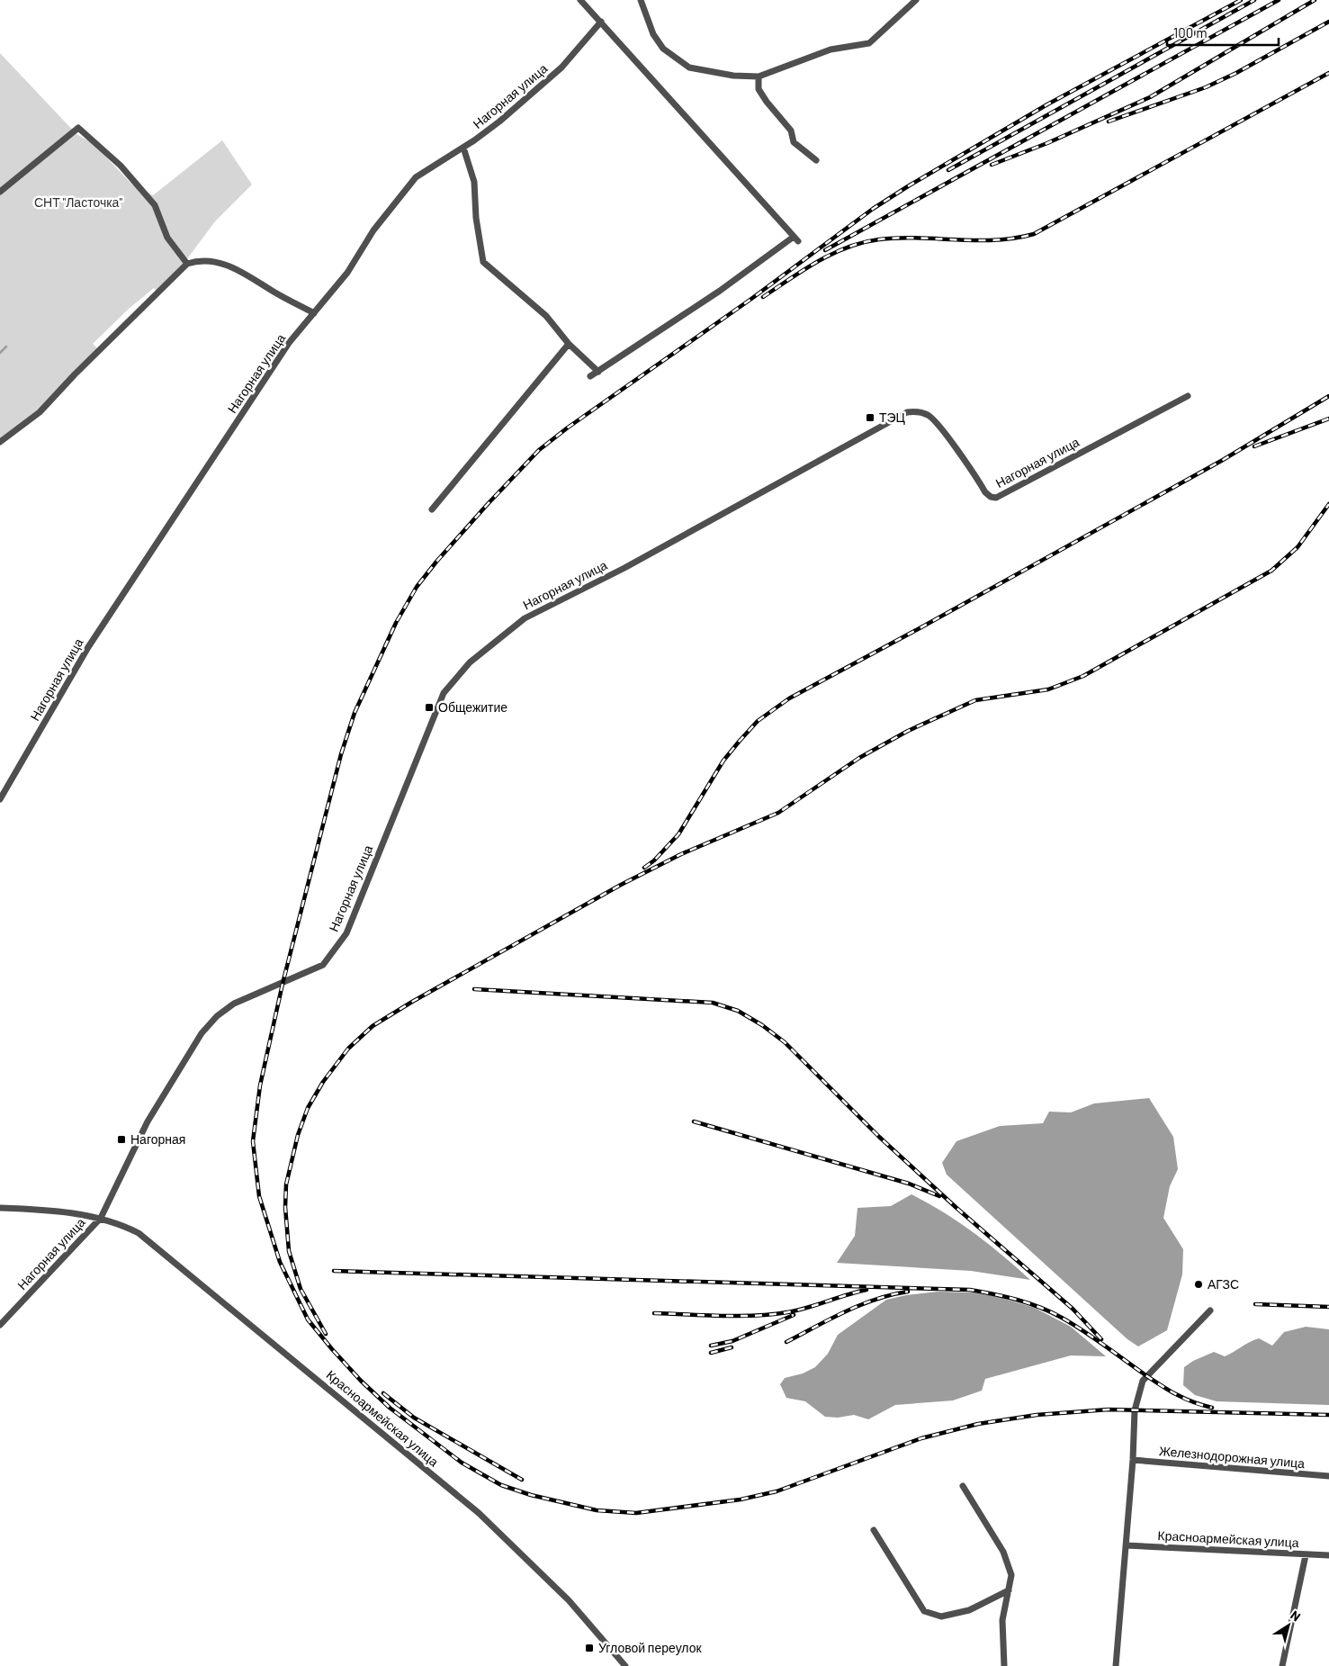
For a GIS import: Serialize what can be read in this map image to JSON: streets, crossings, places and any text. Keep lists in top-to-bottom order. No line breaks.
{"streets":{"street":["Нагорная улица","Красноармейская улица","Железнодорожная улица"]},"crossings":[["Нагорная улица","Красноармейская улица"]],"parks":["СНТ \"Ласточка\""],"places":{"transit":["ТЭЦ","Общежитие","Нагорная","Угловой переулок"],"other":["АГЗС"]},"scale_bar":"100 m","north":"top right"}
